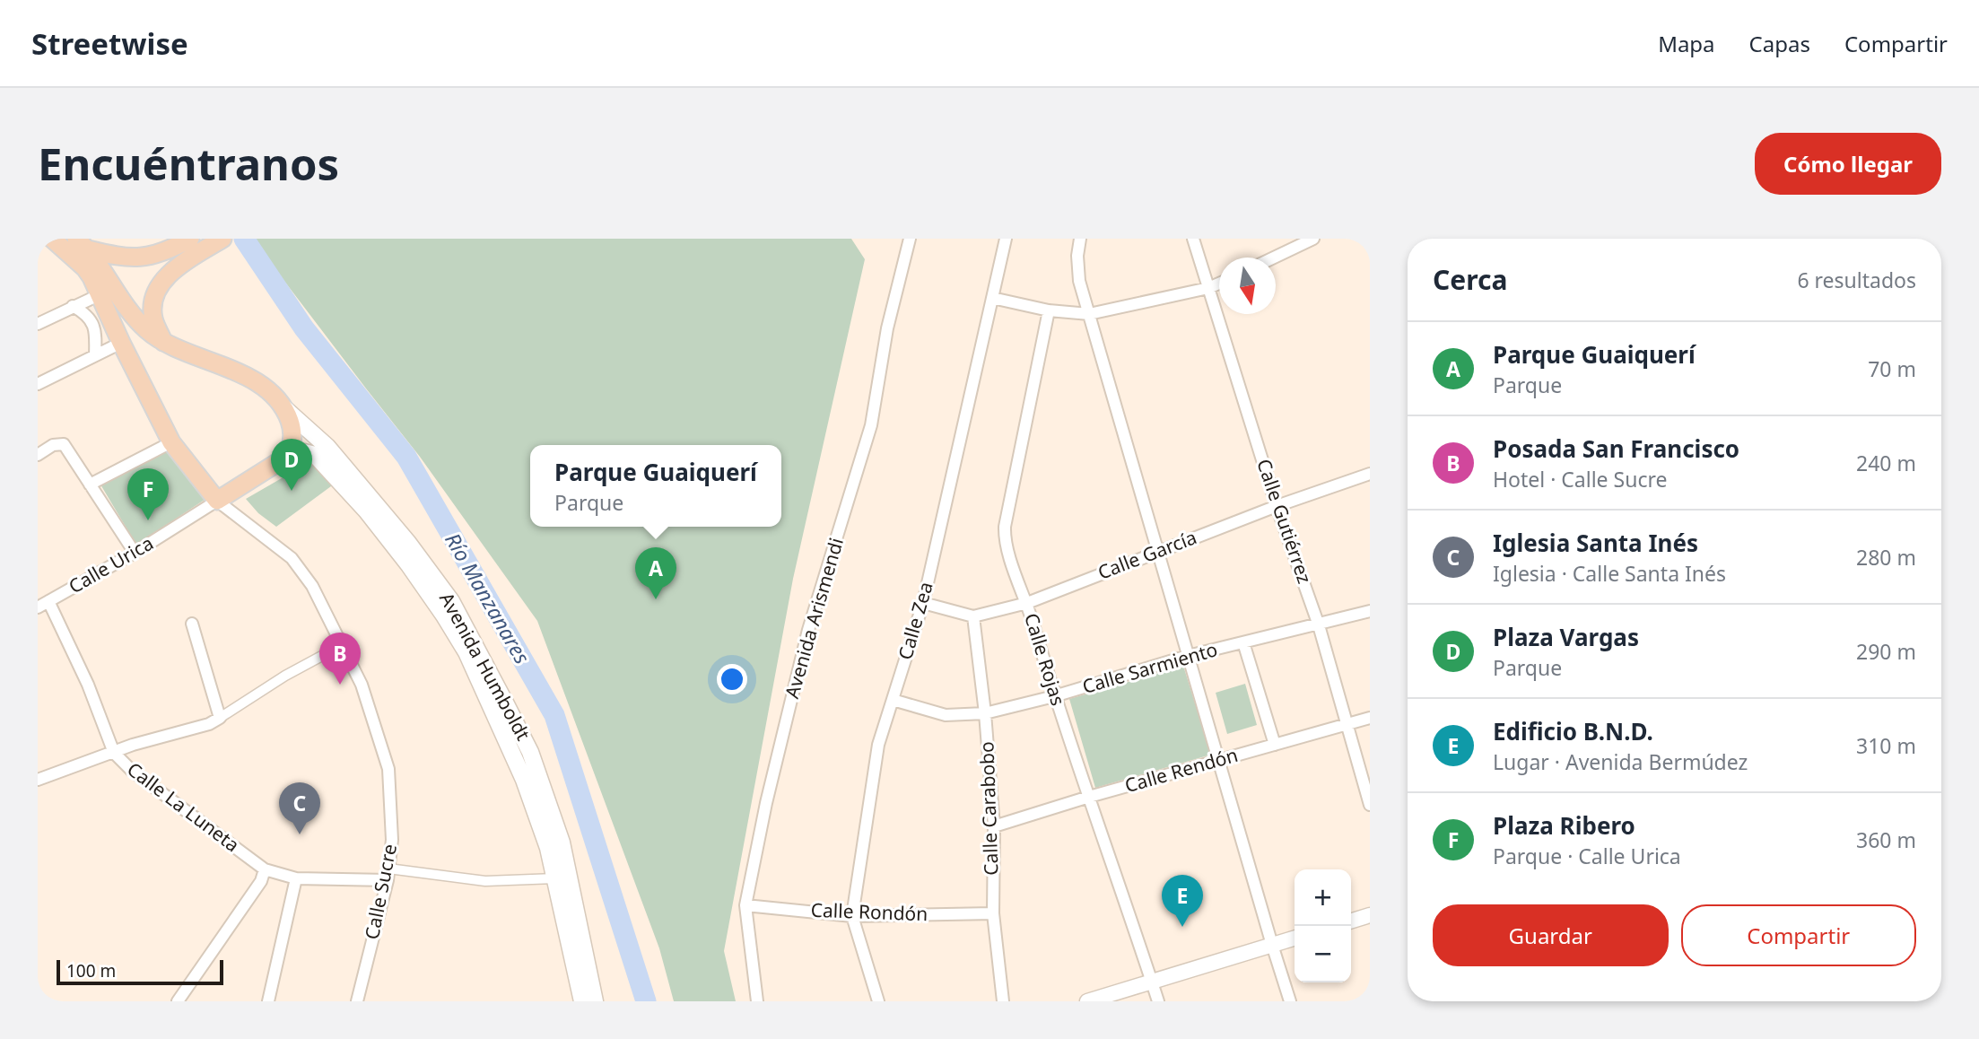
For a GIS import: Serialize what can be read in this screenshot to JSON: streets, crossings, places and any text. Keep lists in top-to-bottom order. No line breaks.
{"streets":{"main road":["Avenida Humboldt"],"street":["Calle Gutiérrez","Calle García","Calle Urica","Avenida Arismendi","Calle Zea","Calle Rojas","Calle Sarmiento","Calle Rendón","Calle La Luneta","Calle Carabobo","Calle Sucre","Calle Rondón"]},"crossings":[["Calle Gutiérrez","Calle García"],["Calle Gutiérrez","Calle Sarmiento"],["Calle Gutiérrez","Calle Rendón"],["Calle García","Calle Zea"],["Calle García","Calle Rojas"],["Calle García","Calle Carabobo"],["Calle Urica","Calle La Luneta"],["Calle Urica","Calle Sucre"],["Avenida Arismendi","Calle Rondón"],["Calle Zea","Calle Sarmiento"],["Calle Zea","Calle Rondón"],["Calle Rojas","Calle Sarmiento"],["Calle Rojas","Calle Rendón"],["Calle Sarmiento","Calle Carabobo"],["Calle Rendón","Calle Carabobo"],["Calle Carabobo","Calle Rondón"]],"water":["Río Manzanares"],"scale_bar":"100 m","north":"bottom","page":{"header":"Streetwise","nav":["Mapa","Capas","Compartir"],"buttons":["Cómo llegar",["Guardar","Compartir"]],"title":"Encuéntranos","heading":["Cerca","6 resultados"],"list":[{"mark":"A","name":"Parque Guaiquerí","note":"Parque","value":"70 m"},{"mark":"B","name":"Posada San Francisco","note":"Hotel · Calle Sucre","value":"240 m"},{"mark":"C","name":"Iglesia Santa Inés","note":"Iglesia · Calle Santa Inés","value":"280 m"},{"mark":"D","name":"Plaza Vargas","note":"Parque","value":"290 m"},{"mark":"E","name":"Edificio B.N.D.","note":"Lugar · Avenida Bermúdez","value":"310 m"},{"mark":"F","name":"Plaza Ribero","note":"Parque · Calle Urica","value":"360 m"}],"pins":["D","F","A","B","C","E"],"popup":["Parque Guaiquerí","Parque"],"map_buttons":["+","−"],"scale":"100 m"}}
